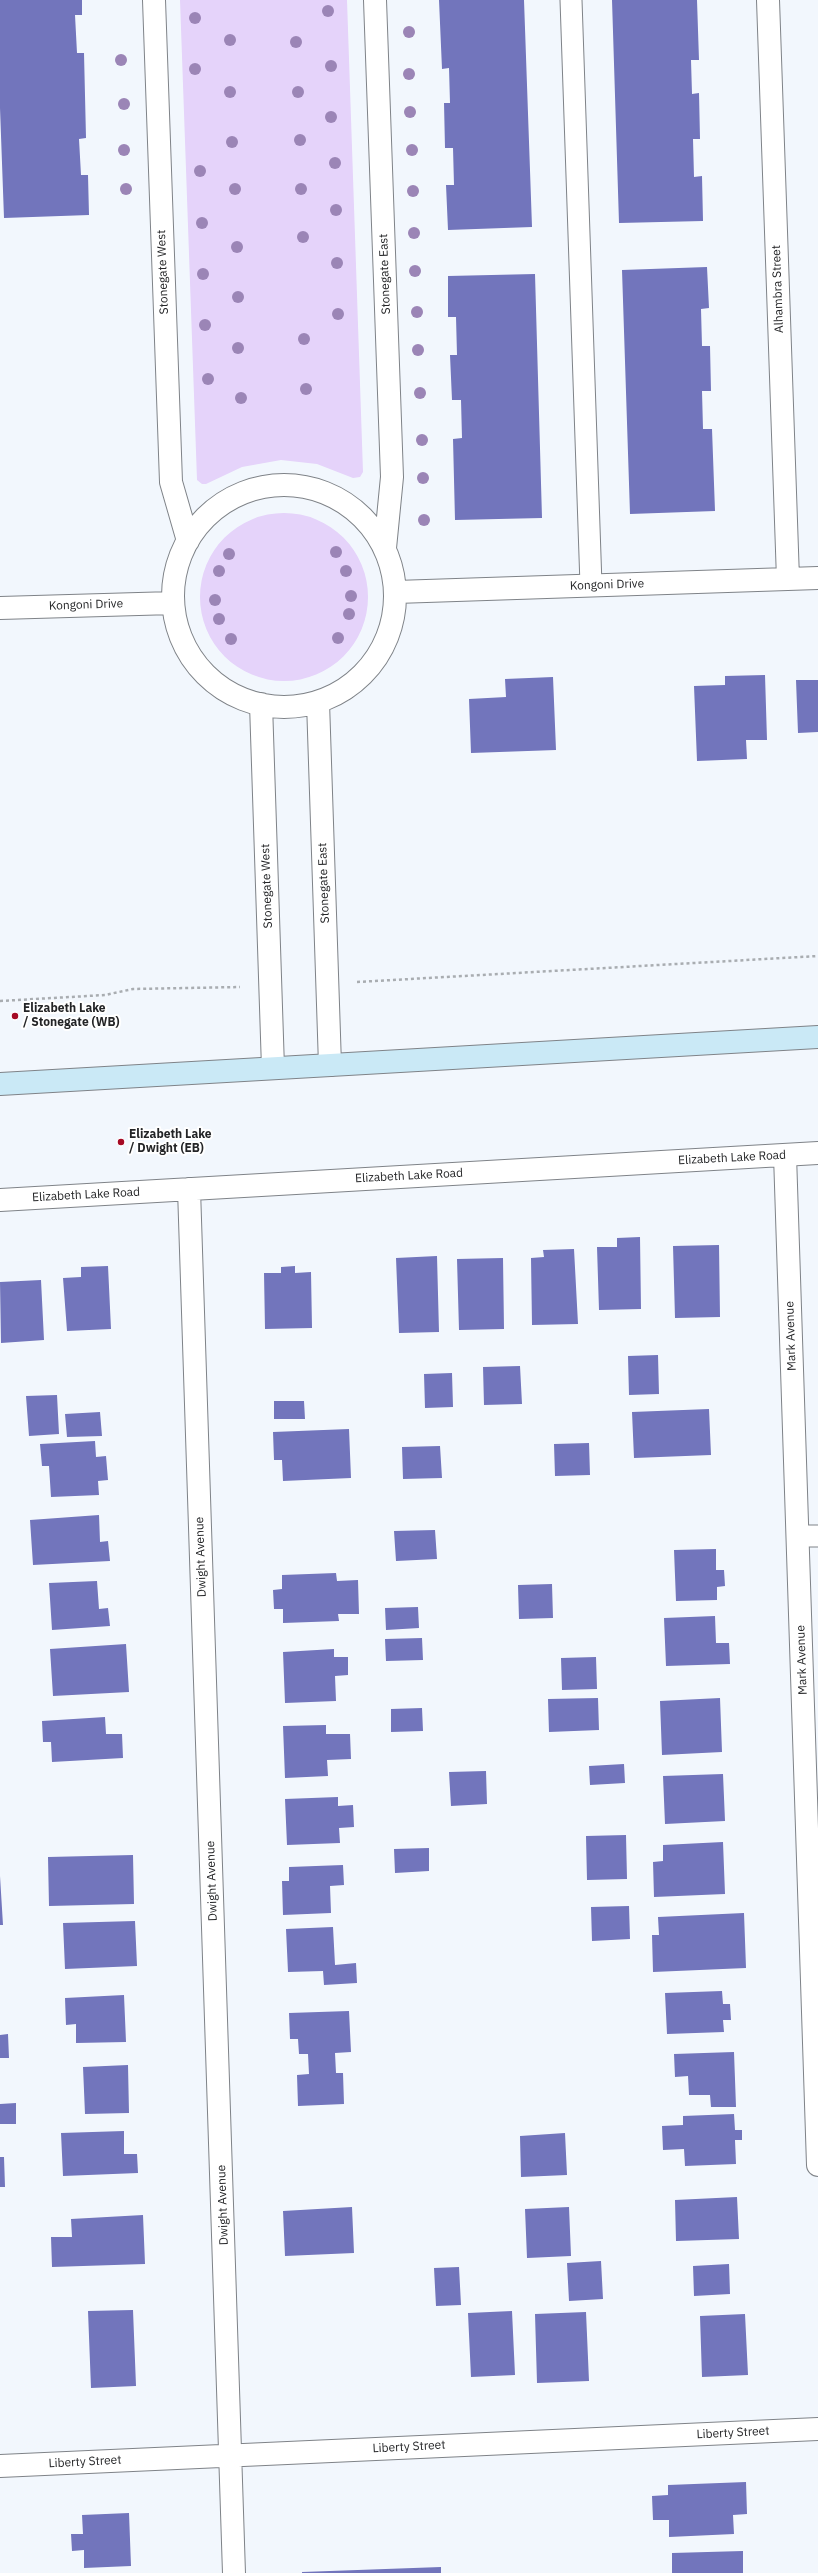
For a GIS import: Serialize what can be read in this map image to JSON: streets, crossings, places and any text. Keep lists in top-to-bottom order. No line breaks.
{"streets":{"street":["Stonegate West","Stonegate East","Alhambra Street","Kongoni Drive","Elizabeth Lake Road","Mark Avenue","Dwight Avenue","Liberty Street"]},"crossings":[["Alhambra Street","Kongoni Drive"],["Elizabeth Lake Road","Mark Avenue"],["Elizabeth Lake Road","Dwight Avenue"],["Dwight Avenue","Liberty Street"]],"places":["Elizabeth Lake / Stonegate (WB)","Elizabeth Lake / Dwight (EB)"]}
